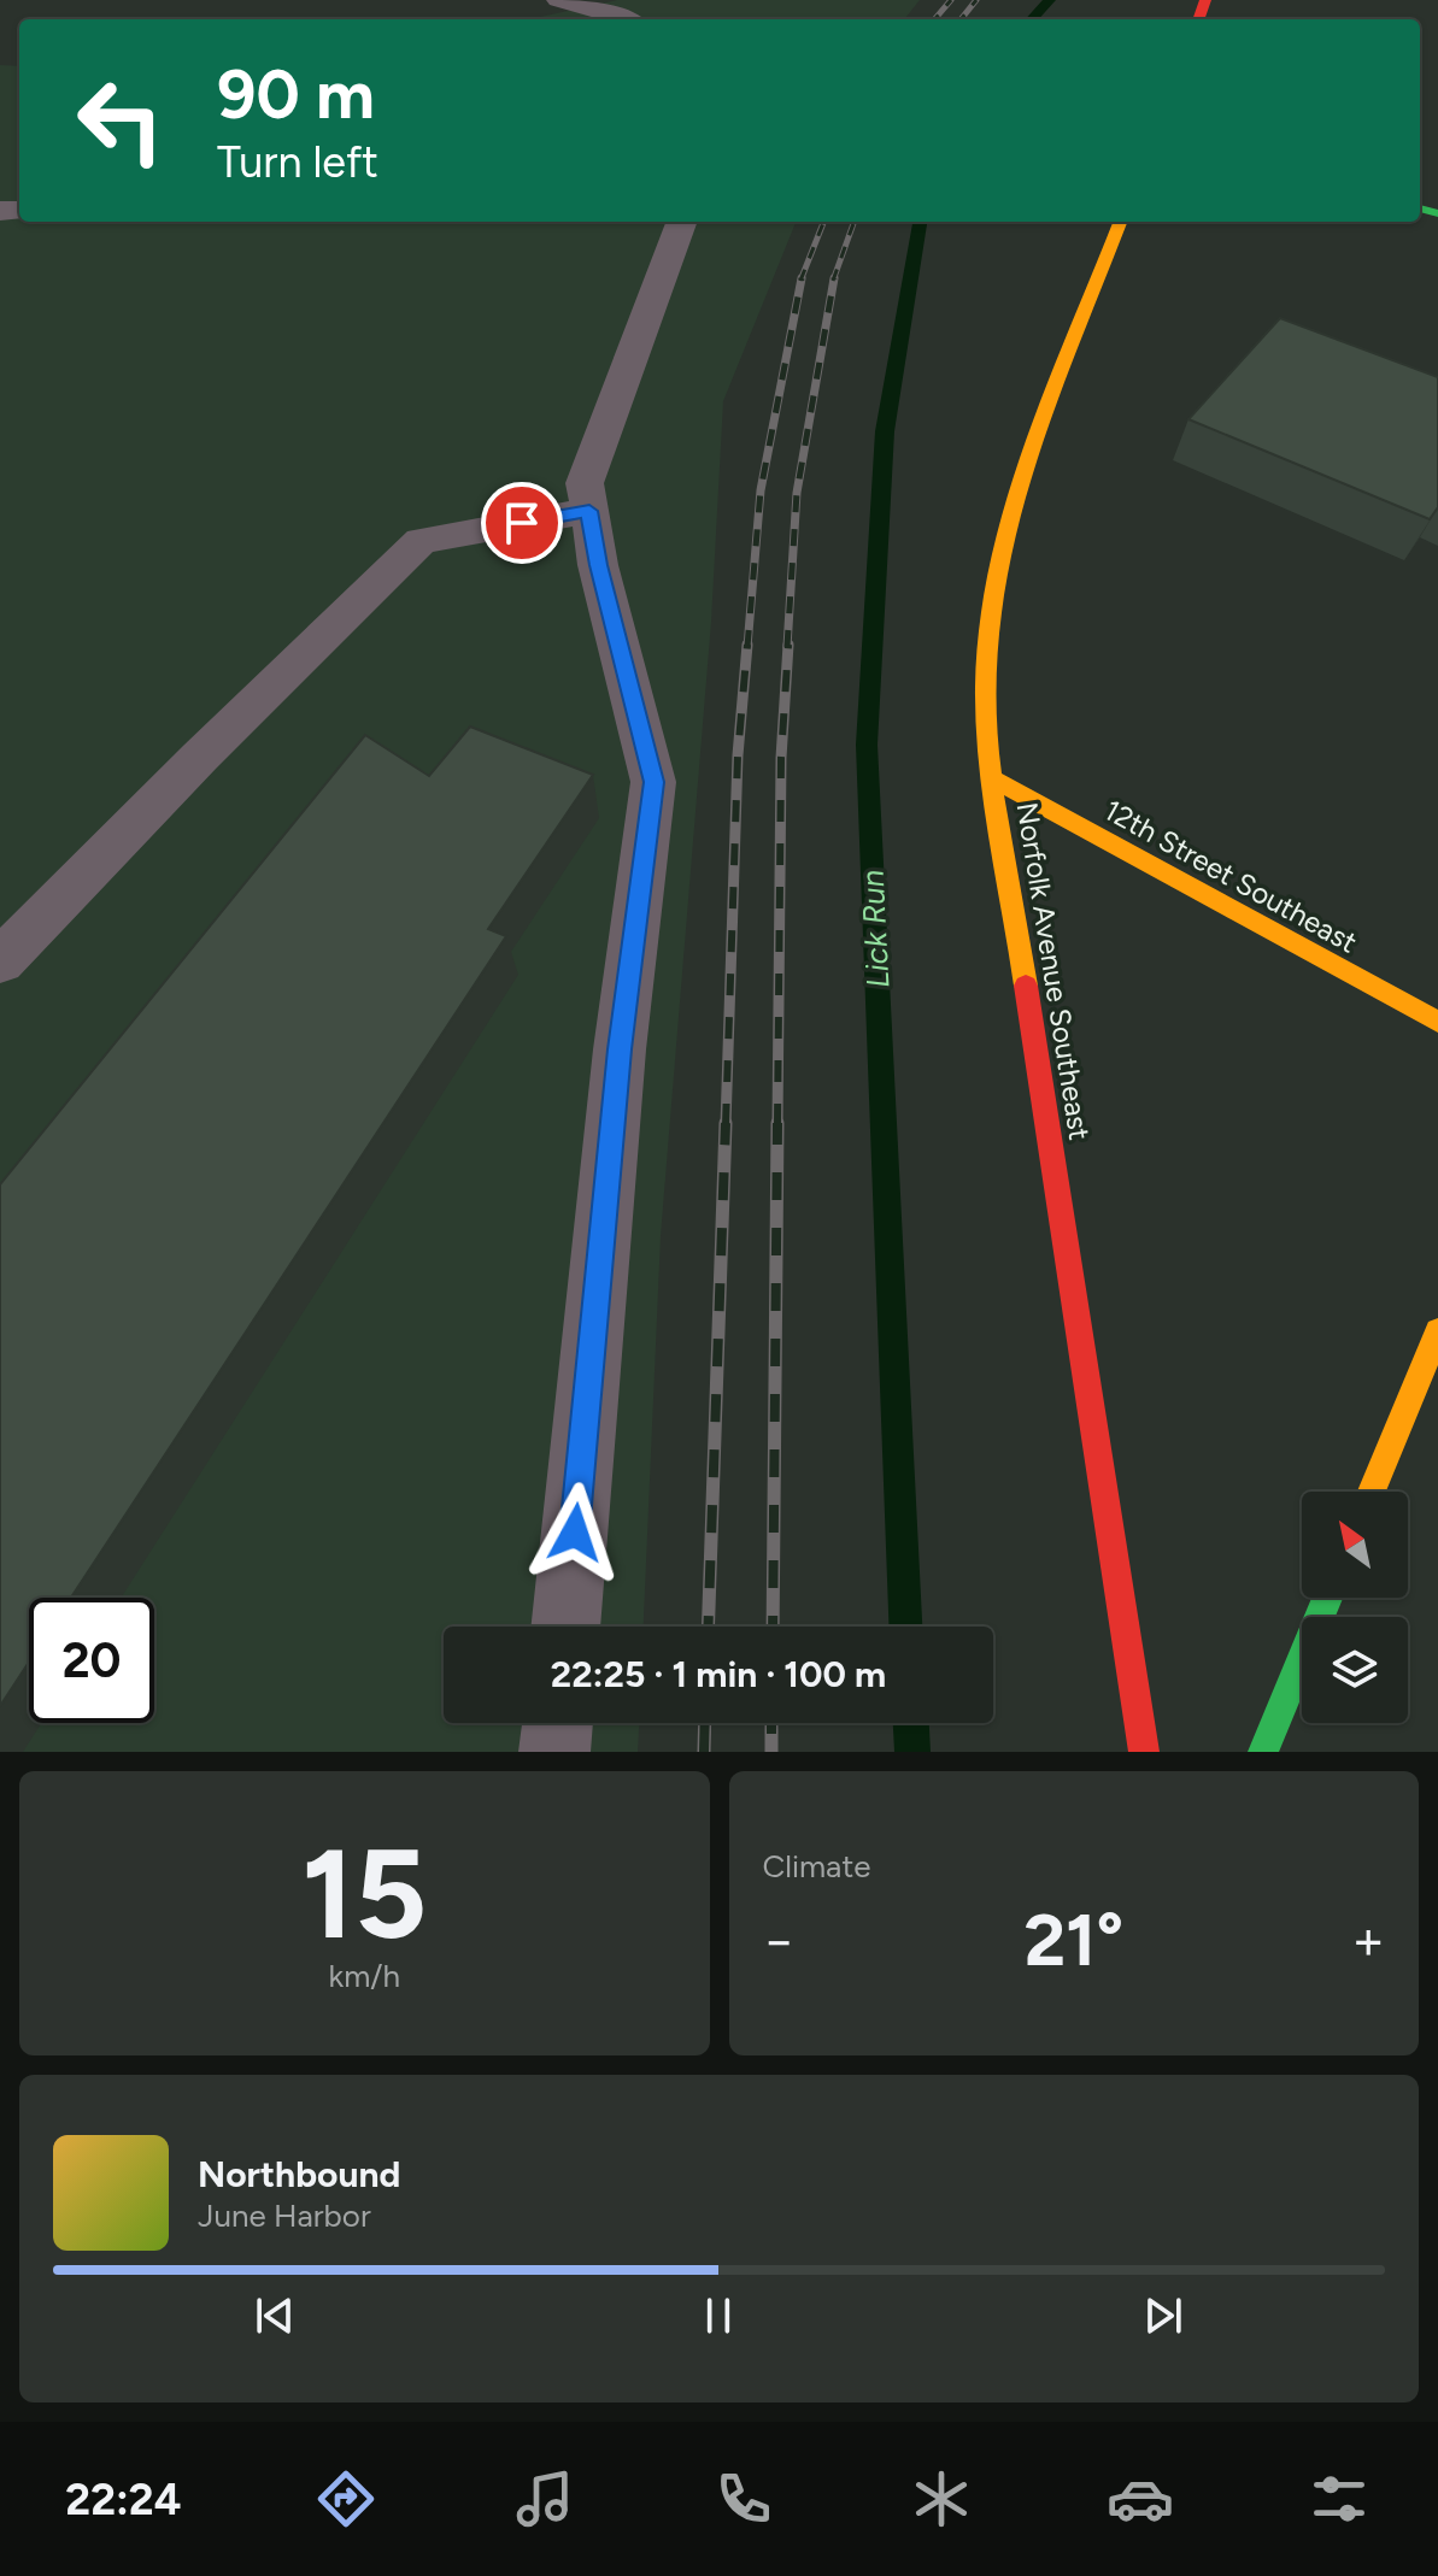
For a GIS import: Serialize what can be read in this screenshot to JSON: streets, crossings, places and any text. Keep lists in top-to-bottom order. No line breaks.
{"streets":{"street":["12th Street Southeast","Norfolk Avenue Southeast"]},"crossings":[["12th Street Southeast","Norfolk Avenue Southeast"]],"water":["Lick Run"],"north":"top left","page":{"turn":["90 m","Turn left"],"limit":"20","trip":"22:25 · 1 min · 100 m","tile":[["15","km/h"],"Climate"],"heat":["−","21°","+"],"song":["Northbound","June Harbor"],"tabs":"22:24"}}
